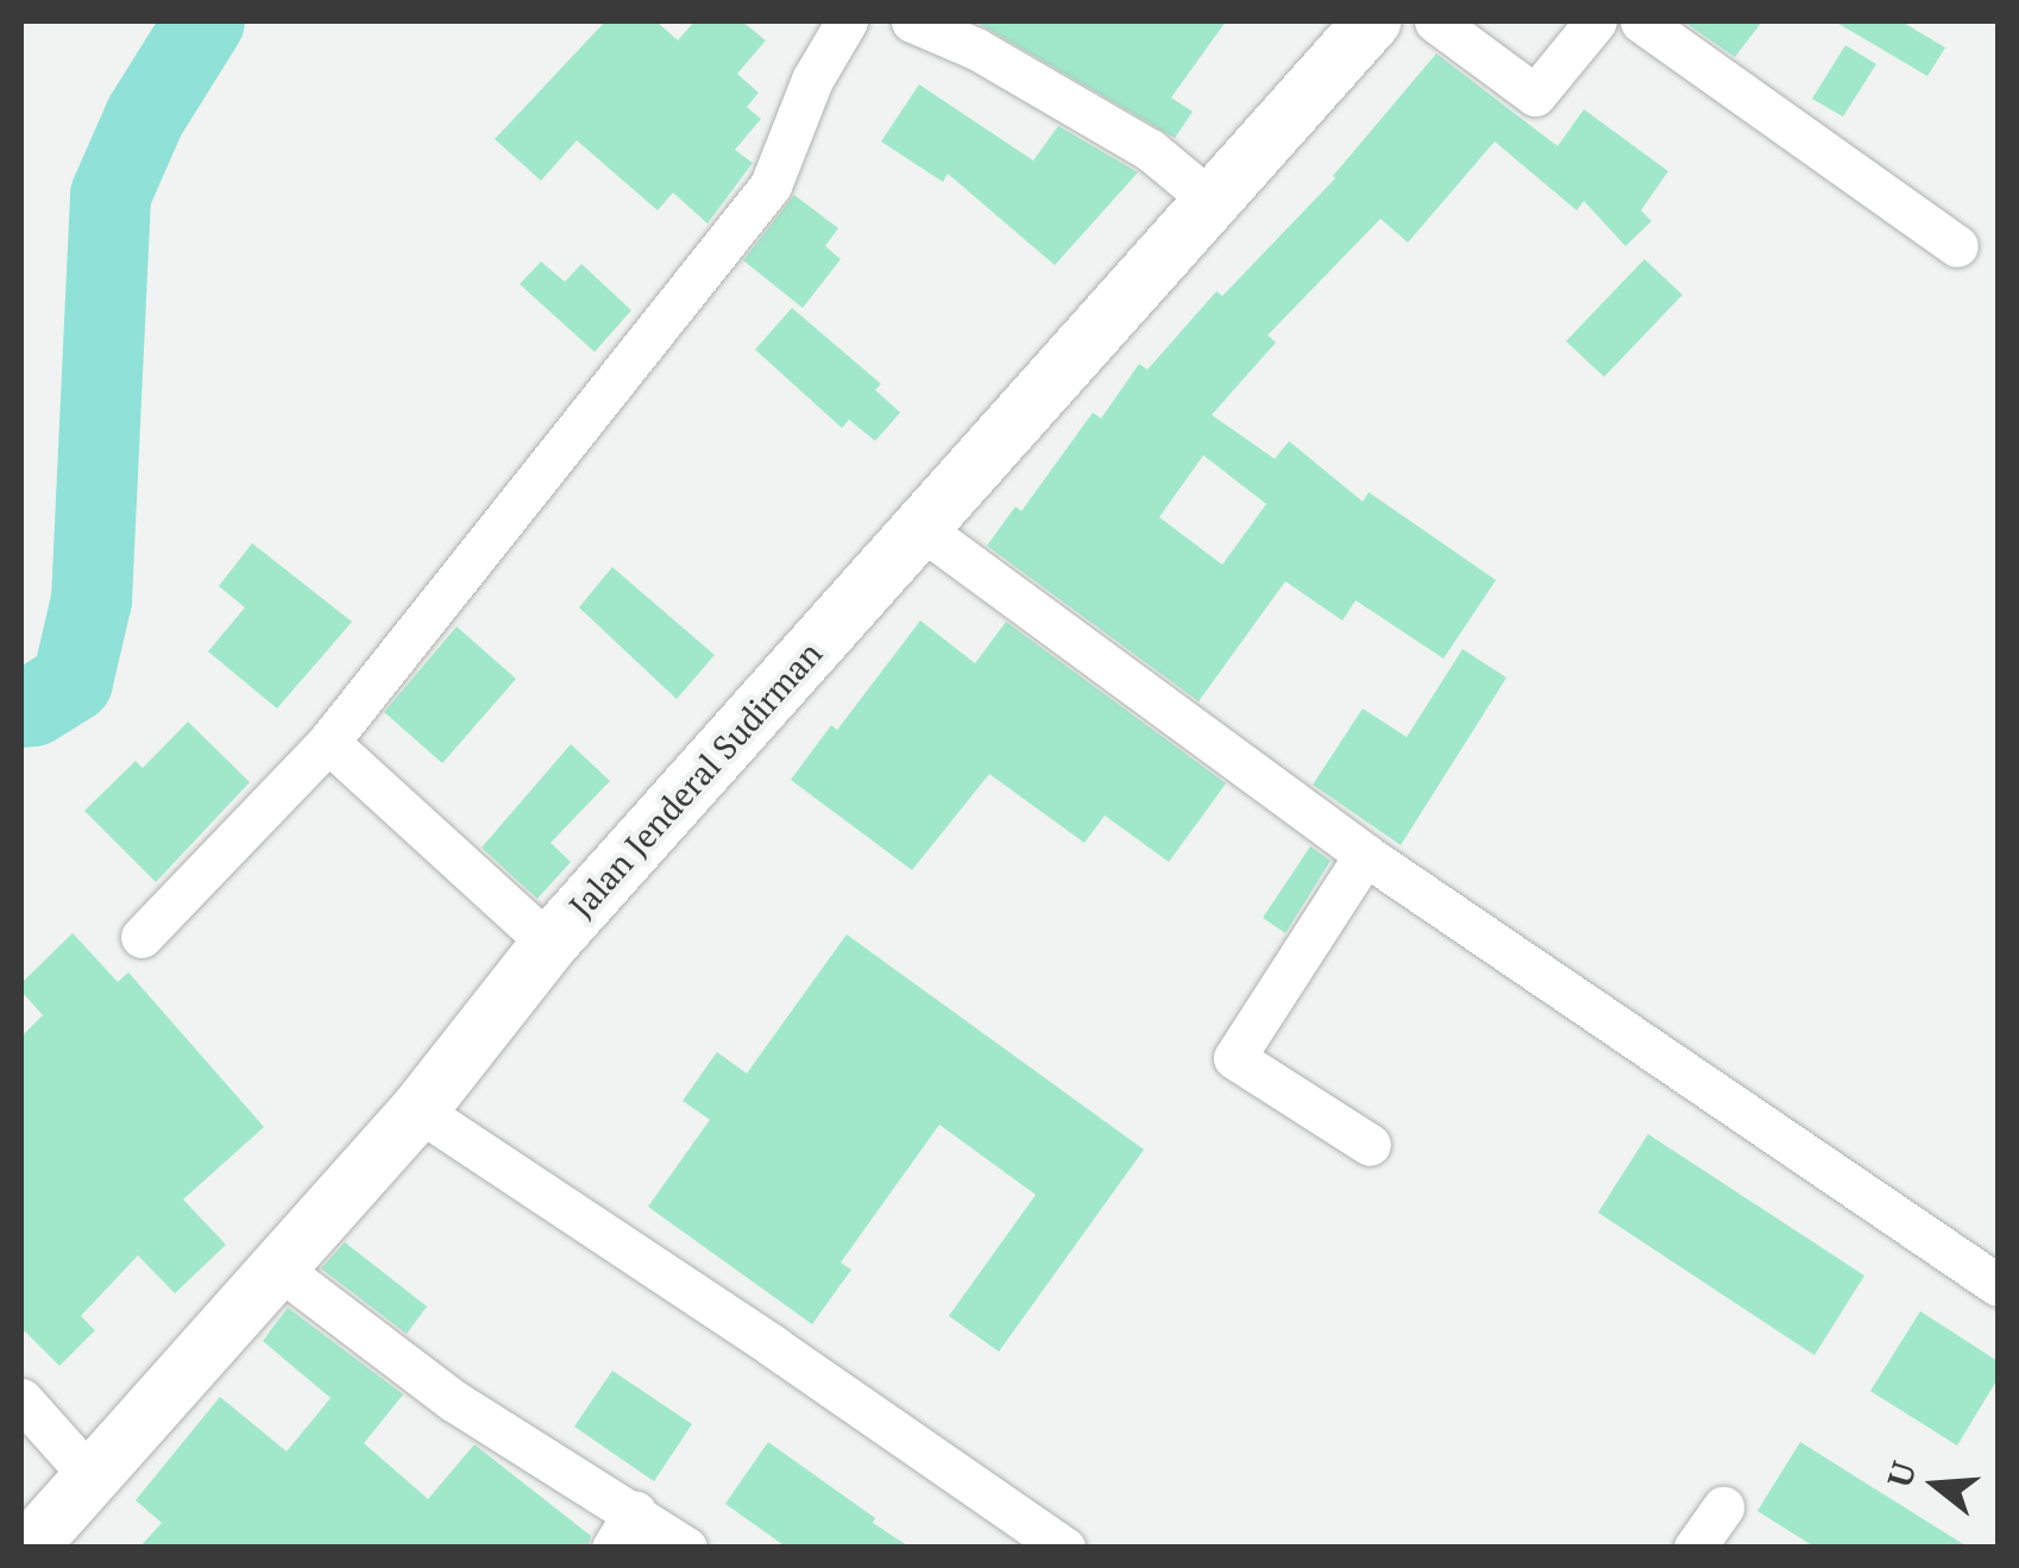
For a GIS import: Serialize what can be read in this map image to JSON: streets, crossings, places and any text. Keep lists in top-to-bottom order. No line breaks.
{"streets":{"street":["Jalan Jenderal Sudirman"]},"north":"left"}
